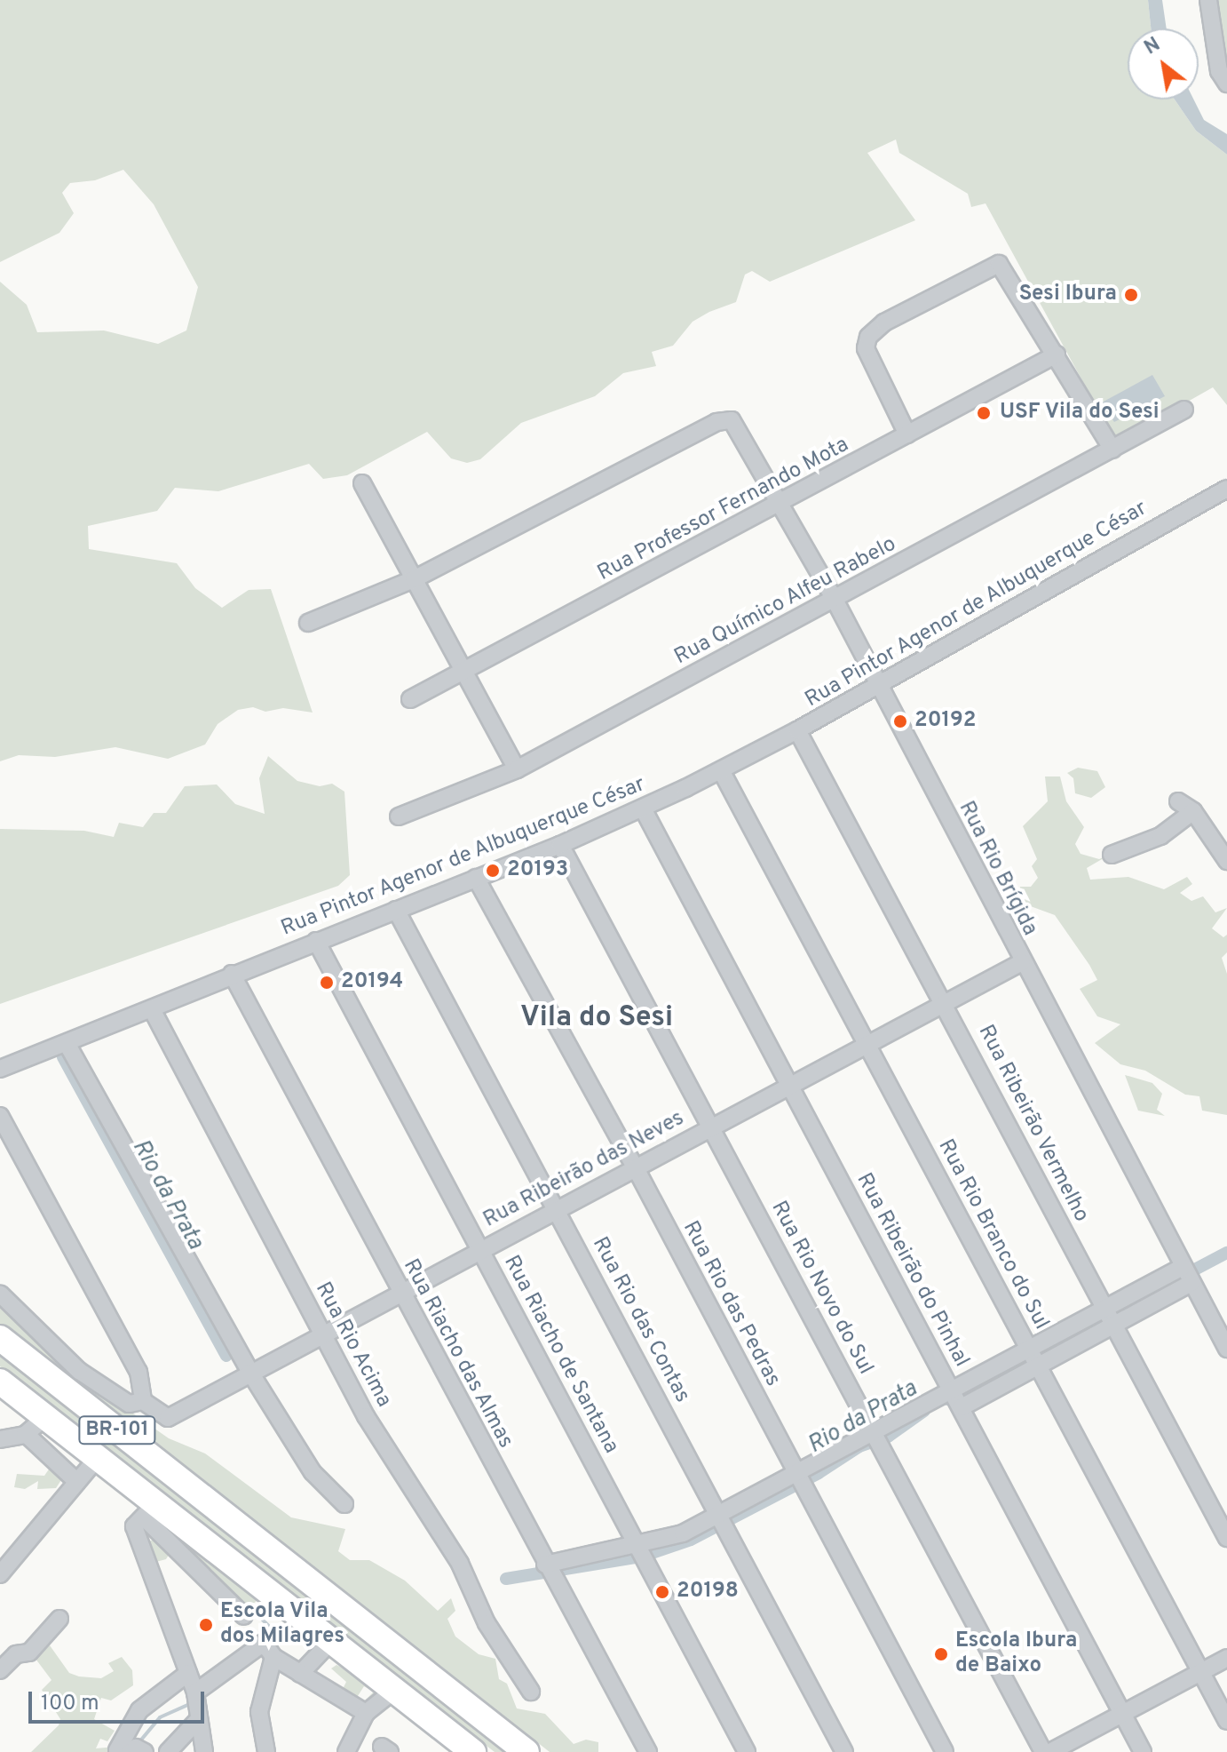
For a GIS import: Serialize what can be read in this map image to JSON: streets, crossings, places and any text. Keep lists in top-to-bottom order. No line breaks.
{"streets":{"highway":["BR-101"],"street":["Rua Professor Fernando Mota","Rua Químico Alfeu Rabelo","Rua Pintor Agenor de Albuquerque César","Rua Rio Brígida","Rua Ribeirão Vermelho","Rua Ribeirão das Neves","Rua Rio Branco do Sul","Rua Ribeirão do Pinhal","Rua Rio Novo do Sul","Rua Rio das Pedras","Rua Rio das Contas","Rua Rio Acima","Rua Riacho das Almas","Rua Riacho de Santana"]},"crossings":[["Rua Professor Fernando Mota","Rua Rio Brígida"],["Rua Químico Alfeu Rabelo","Rua Rio Brígida"],["Rua Pintor Agenor de Albuquerque César","Rua Rio Brígida"],["Rua Pintor Agenor de Albuquerque César","Rua Ribeirão Vermelho"],["Rua Pintor Agenor de Albuquerque César","Rua Rio Branco do Sul"],["Rua Pintor Agenor de Albuquerque César","Rua Ribeirão do Pinhal"],["Rua Pintor Agenor de Albuquerque César","Rua Rio Novo do Sul"],["Rua Pintor Agenor de Albuquerque César","Rua Rio das Pedras"],["Rua Pintor Agenor de Albuquerque César","Rua Rio das Contas"],["Rua Pintor Agenor de Albuquerque César","Rua Rio Acima"],["Rua Pintor Agenor de Albuquerque César","Rua Riacho das Almas"],["Rua Pintor Agenor de Albuquerque César","Rua Riacho de Santana"],["Rua Rio Brígida","Rua Ribeirão das Neves"],["Rua Ribeirão Vermelho","Rua Ribeirão das Neves"],["Rua Ribeirão das Neves","Rua Rio Branco do Sul"],["Rua Ribeirão das Neves","Rua Ribeirão do Pinhal"],["Rua Ribeirão das Neves","Rua Rio Novo do Sul"],["Rua Ribeirão das Neves","Rua Rio das Pedras"],["Rua Ribeirão das Neves","Rua Rio das Contas"],["Rua Ribeirão das Neves","Rua Rio Acima"],["Rua Ribeirão das Neves","Rua Riacho das Almas"],["Rua Ribeirão das Neves","Rua Riacho de Santana"]],"districts":["Vila do Sesi"],"water":["Rio da Prata"],"places":["Sesi Ibura","USF Vila do Sesi","20192","20193","20194","20198","Escola Vila dos Milagres","Escola Ibura de Baixo"],"scale_bar":"100 m","north":"top left"}
